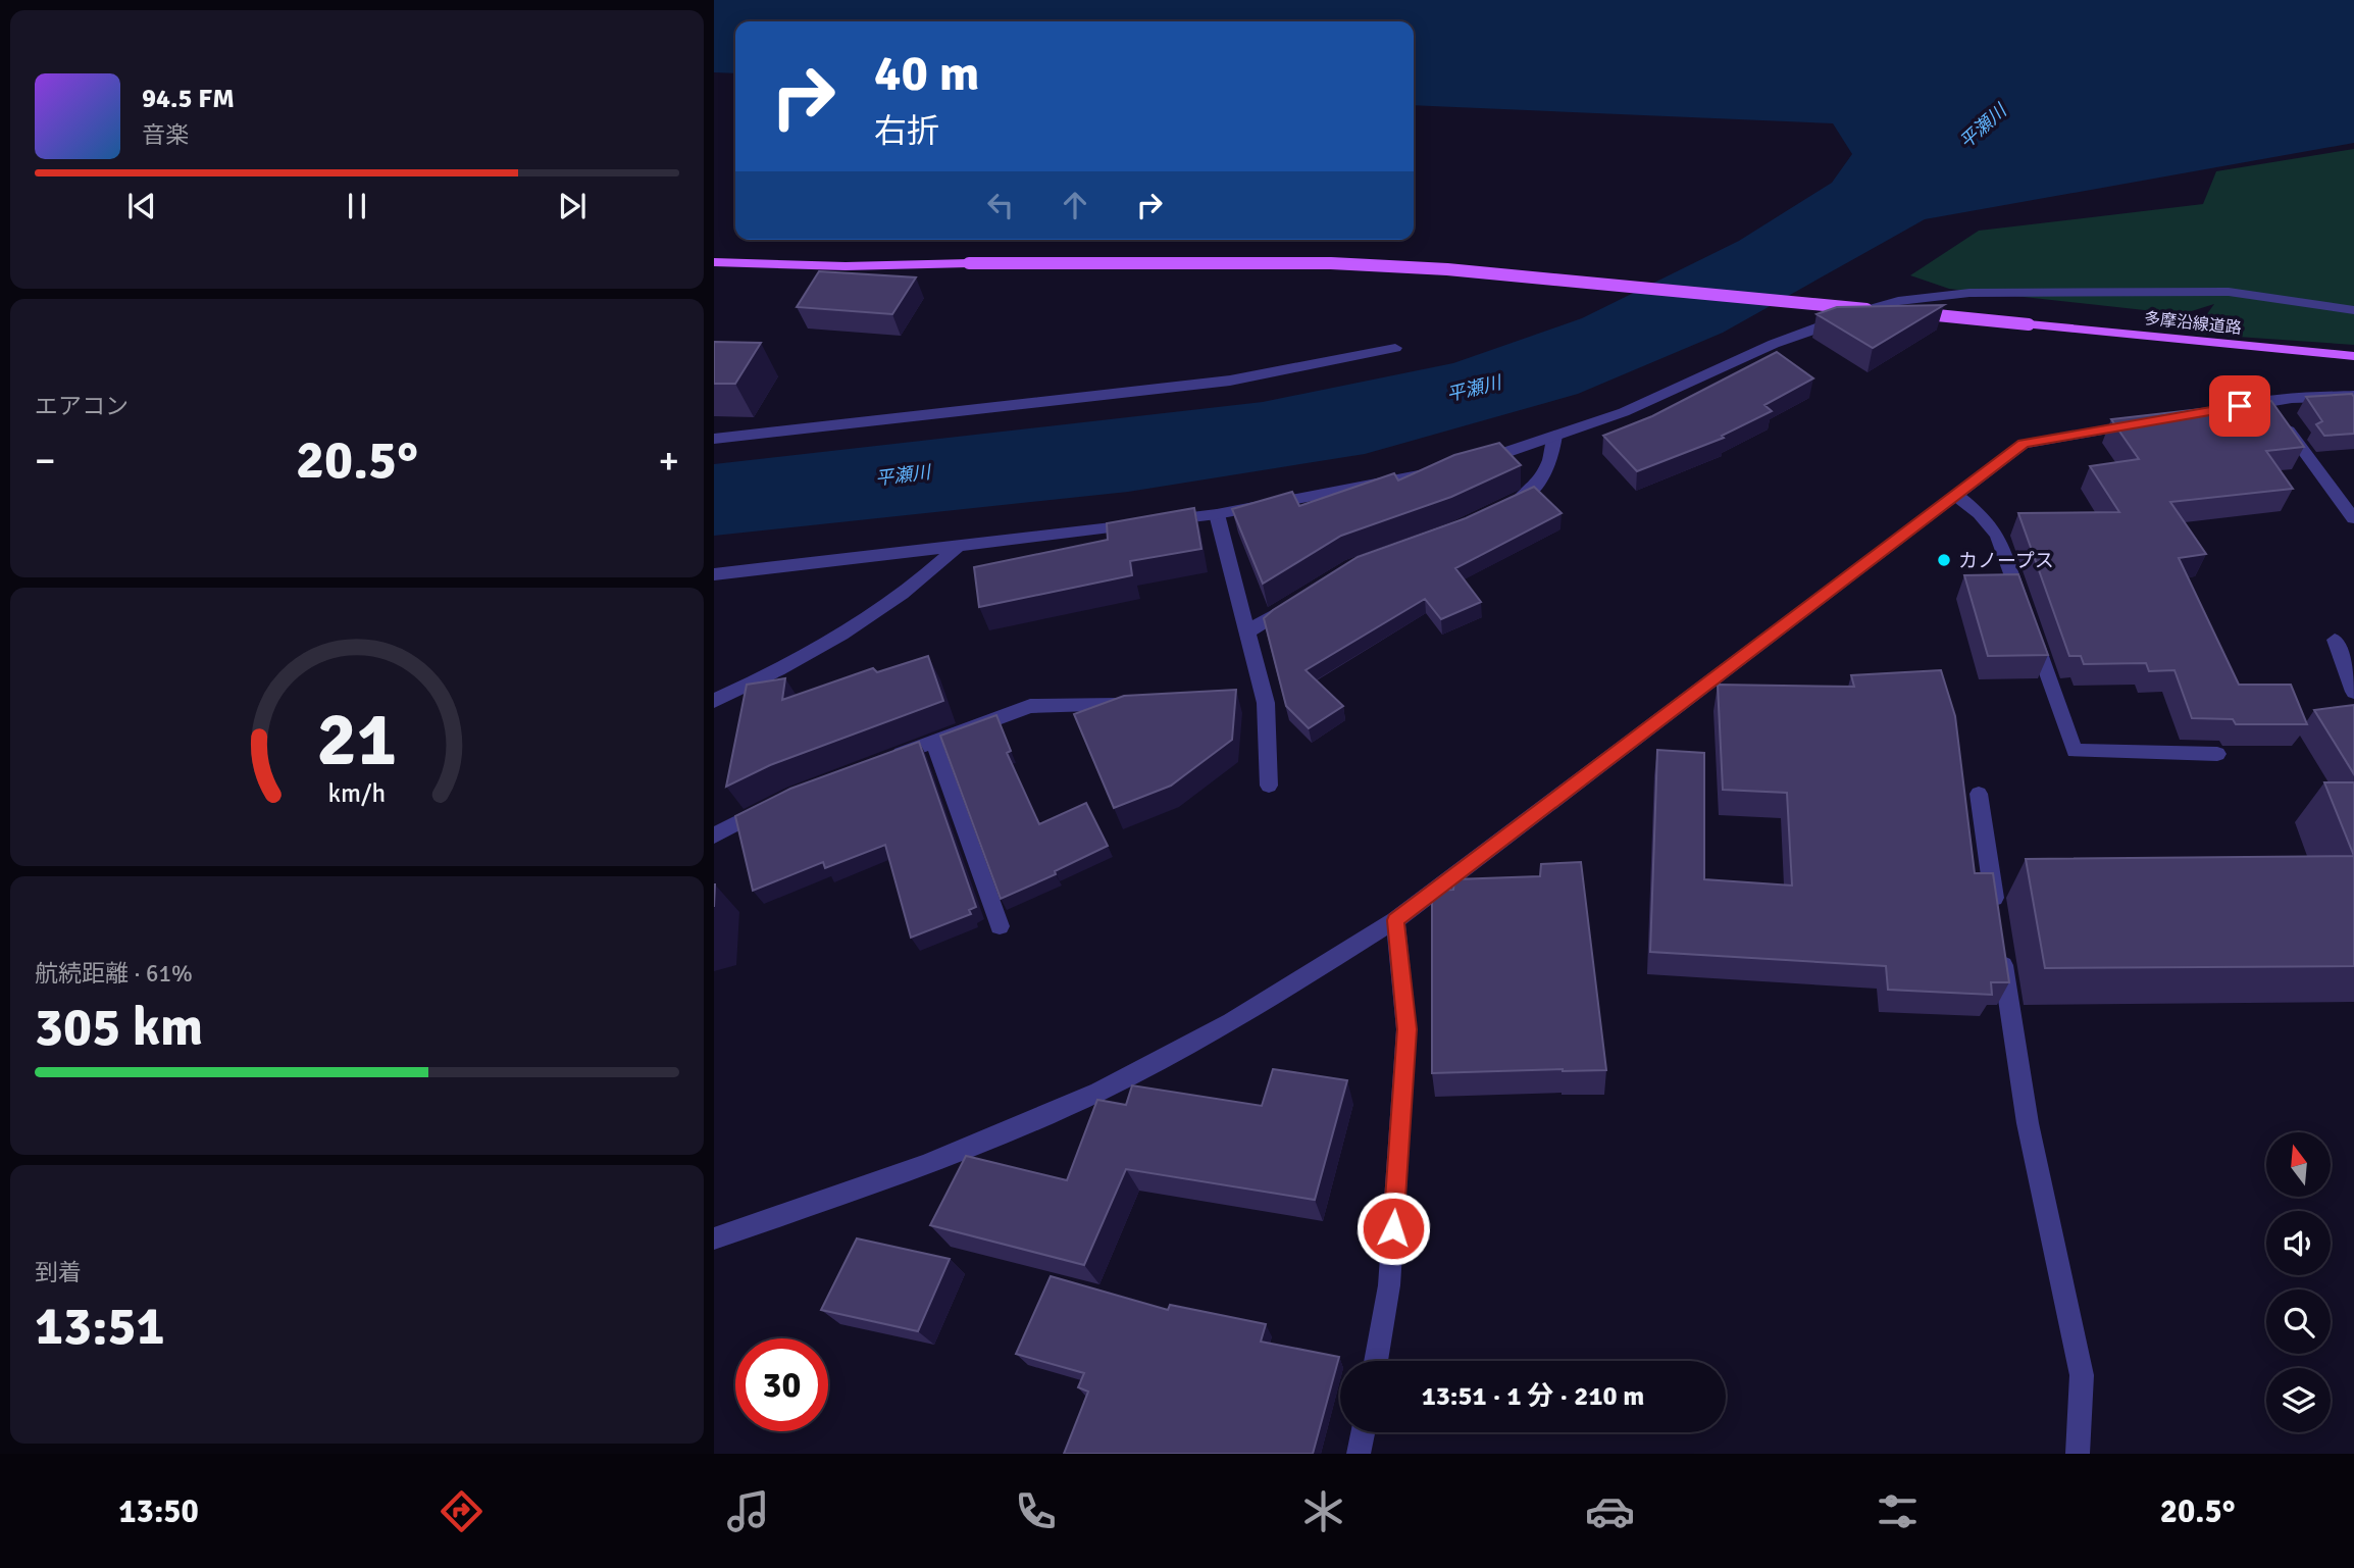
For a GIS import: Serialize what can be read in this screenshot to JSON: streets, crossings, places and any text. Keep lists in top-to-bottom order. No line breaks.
{"streets":{"main road":["多摩沿線道路"]},"water":["平瀬川"],"places":["カノープス"],"north":"top","page":{"turn":["40 m","右折"],"song":["94.5 FM","音楽"],"tile":["エアコン",["航続距離 · 61%","305 km"],["到着","13:51"]],"heat":["−","20.5°","+"],"limit":"30","trip":"13:51 · 1 分 · 210 m","tabs":["13:50","20.5°"],"gauge":["21","km/h"]}}
